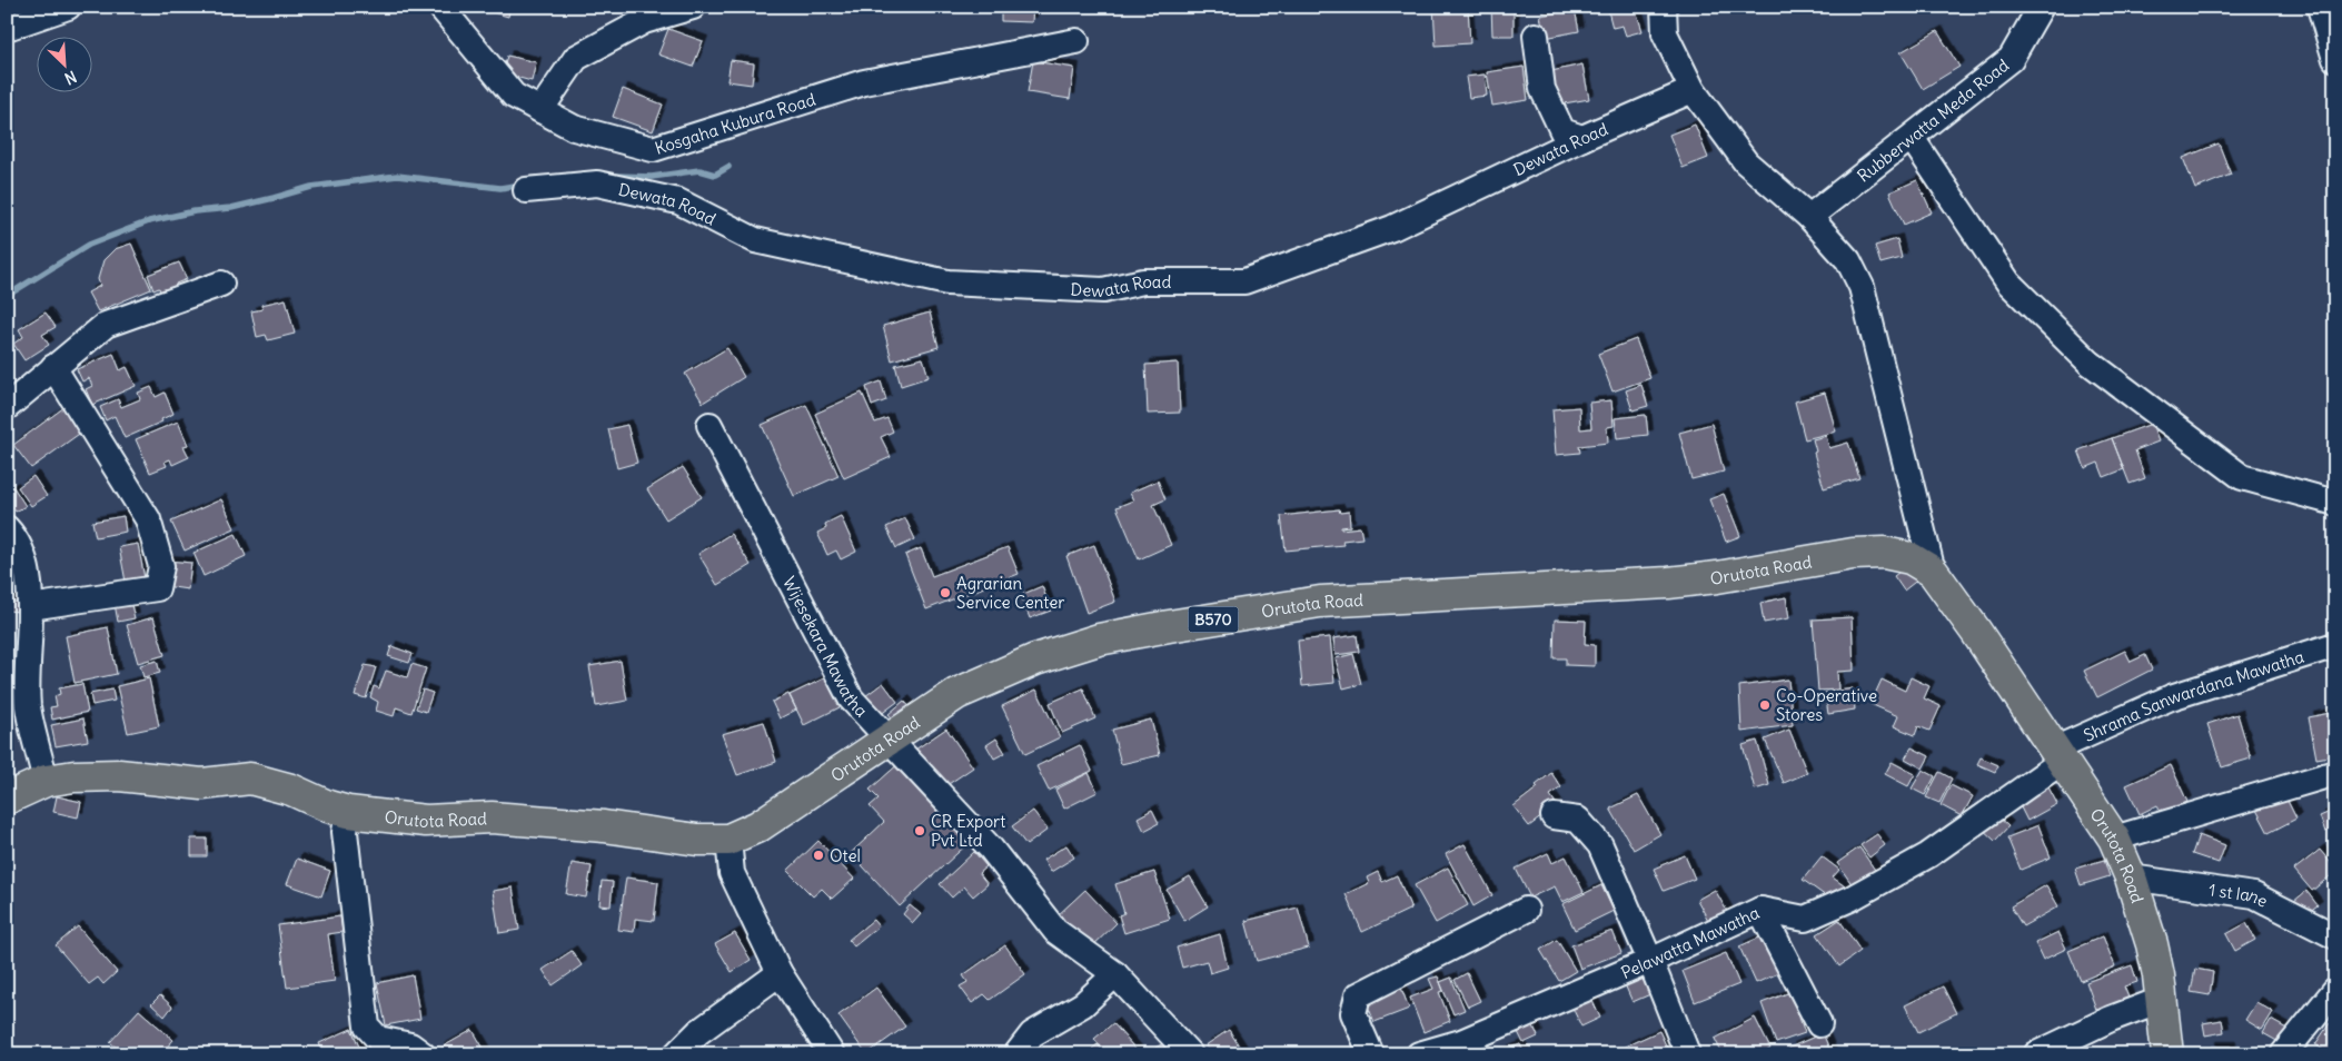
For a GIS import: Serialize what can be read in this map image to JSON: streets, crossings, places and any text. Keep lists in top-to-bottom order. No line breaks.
{"streets":{"main road":["Orutota Road","B570"],"street":["Rubberwatta Meda Road","Kosgaha Kubura Road","Dewata Road","Wijesekara Mawatha","Shrama Sanwardana Mawatha","1 st lane","Pelawatta Mawatha"]},"crossings":[["Orutota Road","Wijesekara Mawatha"],["Orutota Road","Shrama Sanwardana Mawatha"],["Orutota Road","1 st lane"],["Orutota Road","Pelawatta Mawatha"],["Shrama Sanwardana Mawatha","Pelawatta Mawatha"]],"places":["Agrarian Service Center","Co-Operative Stores","CR Export Pvt Ltd","Otel"],"north":"bottom right"}
